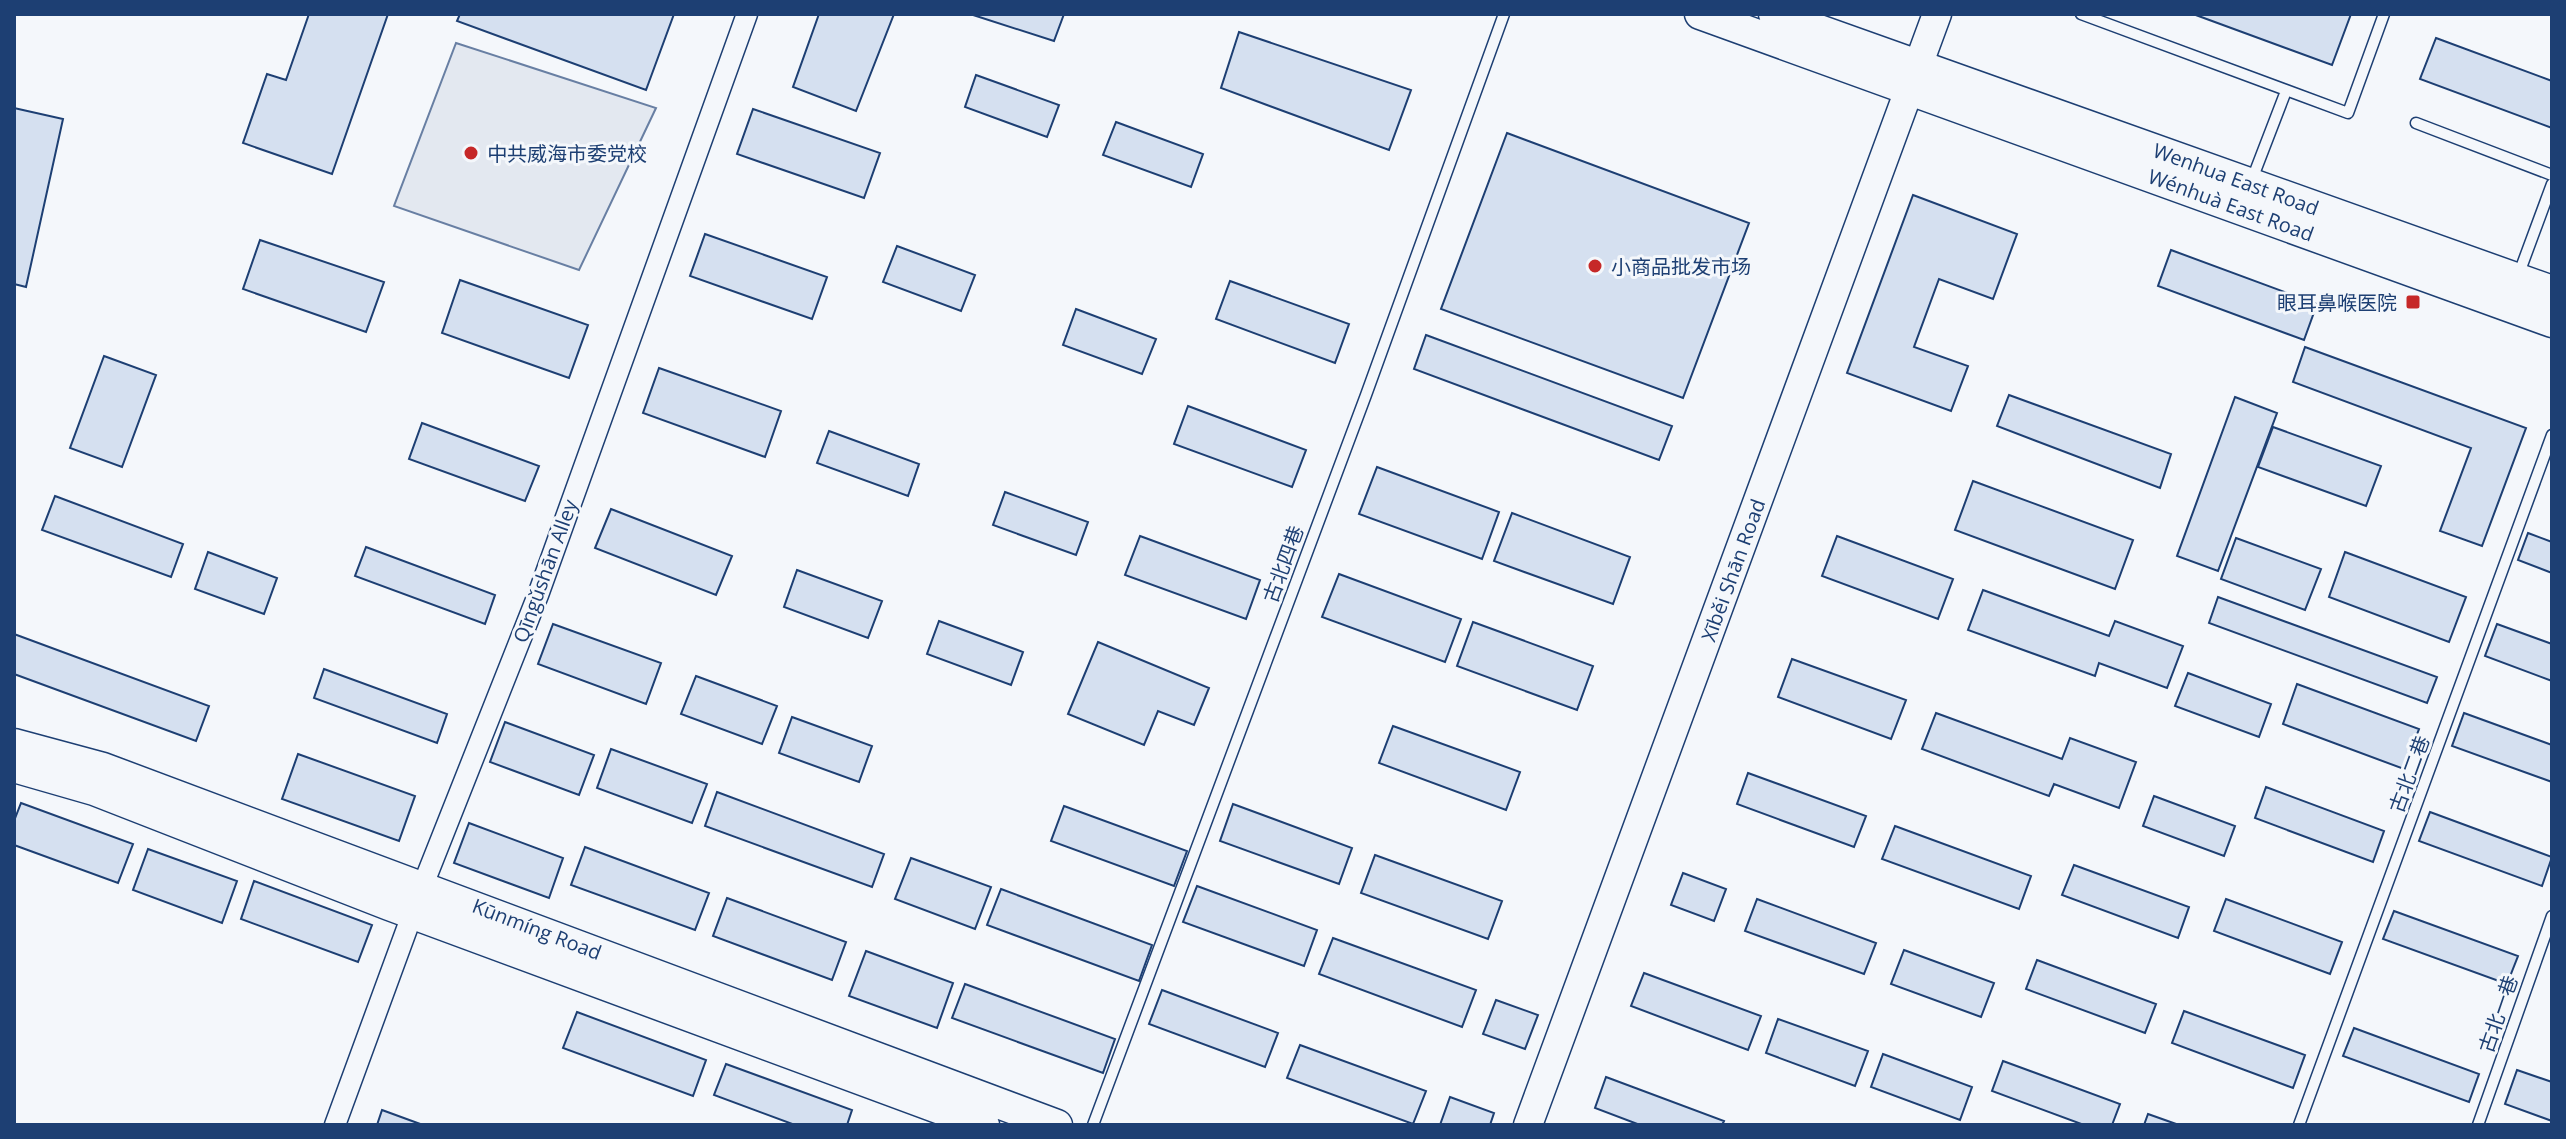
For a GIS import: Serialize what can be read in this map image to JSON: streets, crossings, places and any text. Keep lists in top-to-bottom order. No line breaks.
{"streets":{"main road":["Wenhua East Road","Wénhuà East Road","Xīběi Shān Road","Kūnmíng Road"],"street":["Qīngǔshān Alley"],"lane":["古北四巷","古北二巷","古北一巷"]},"crossings":[["Wenhua East Road","Wénhuà East Road"],["Wenhua East Road","Xīběi Shān Road"],["Wénhuà East Road","Xīběi Shān Road"],["Qīngǔshān Alley","Kūnmíng Road"]],"places":{"other":["中共威海市委党校","小商品批发市场"],"transit":["眼耳鼻喉医院"]}}
